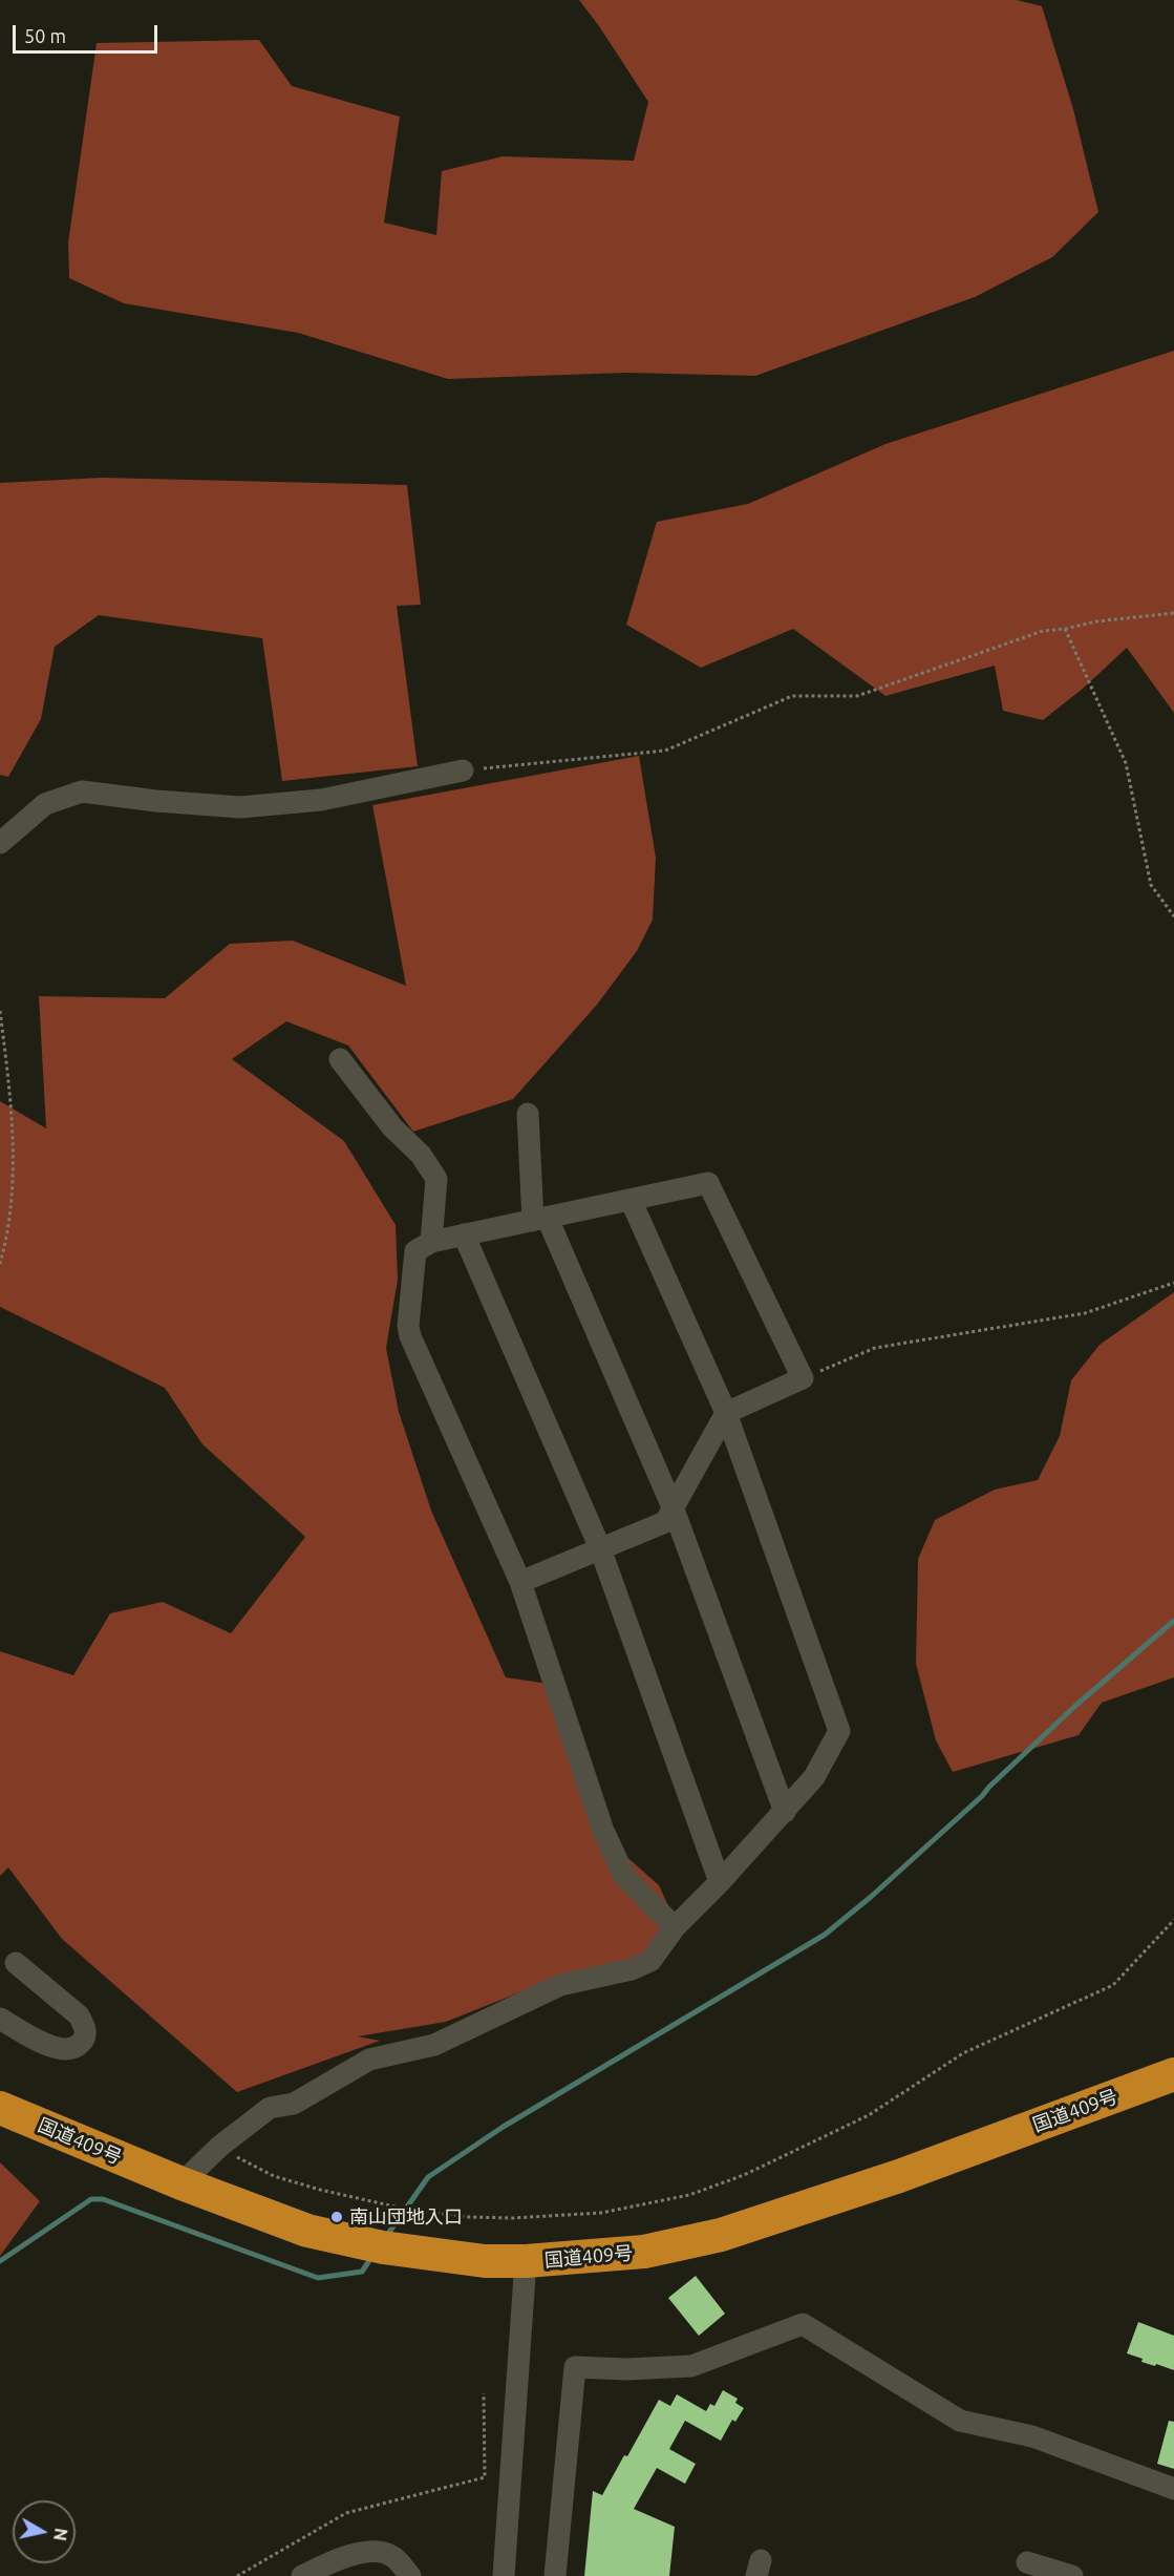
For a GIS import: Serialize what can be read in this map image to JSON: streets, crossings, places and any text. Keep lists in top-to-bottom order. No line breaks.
{"streets":{"highway":["国道409号"]},"places":["南山団地入口"],"scale_bar":"50 m","north":"right"}
